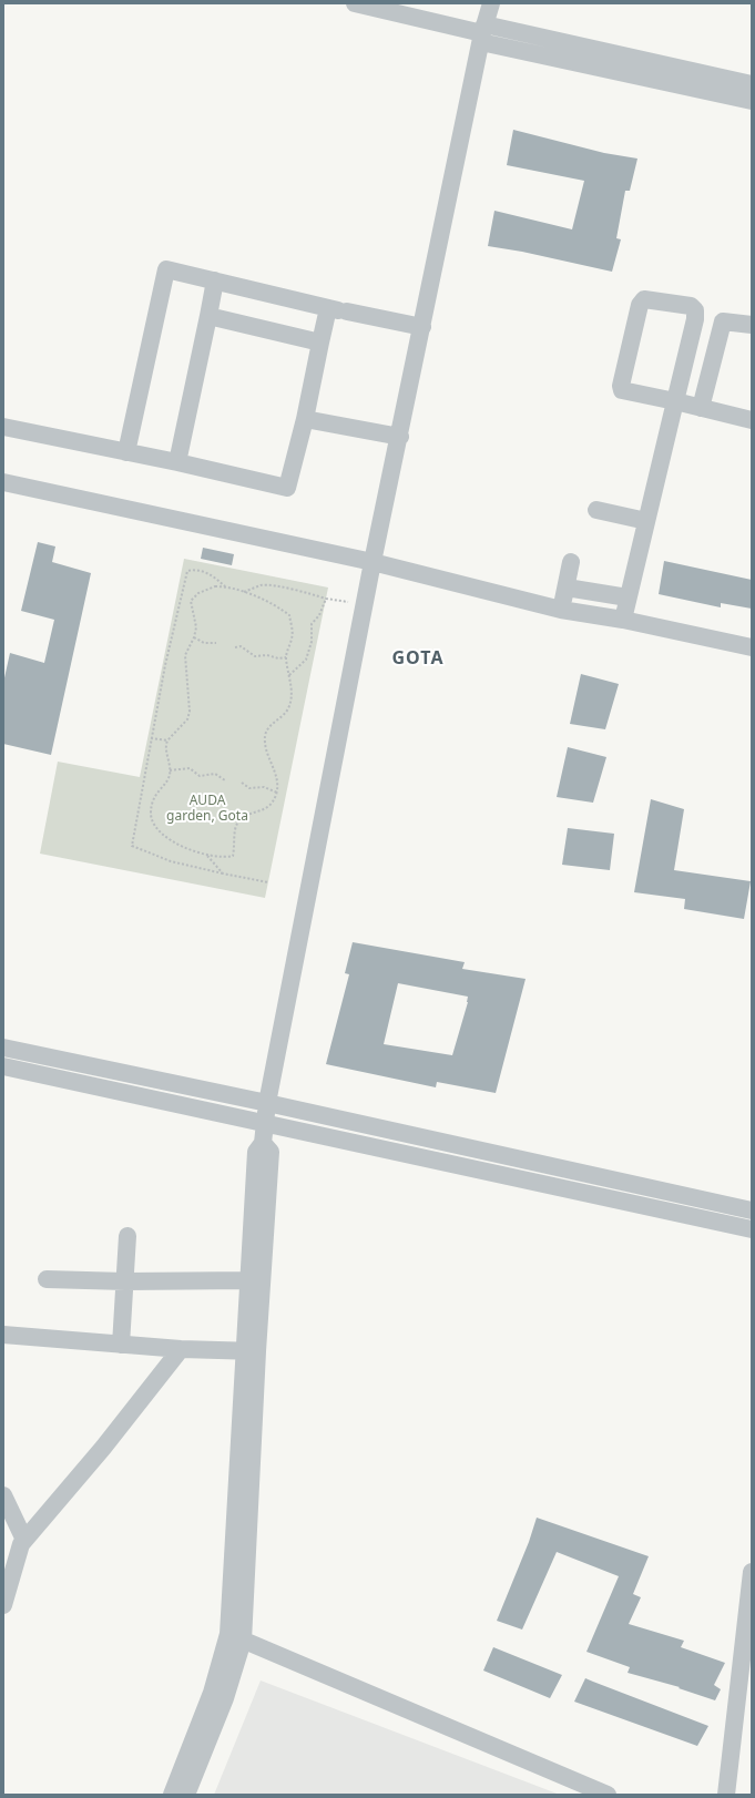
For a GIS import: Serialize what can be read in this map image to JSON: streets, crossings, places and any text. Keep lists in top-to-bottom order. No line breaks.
{"districts":["GOTA"],"parks":["AUDA garden, Gota"]}
